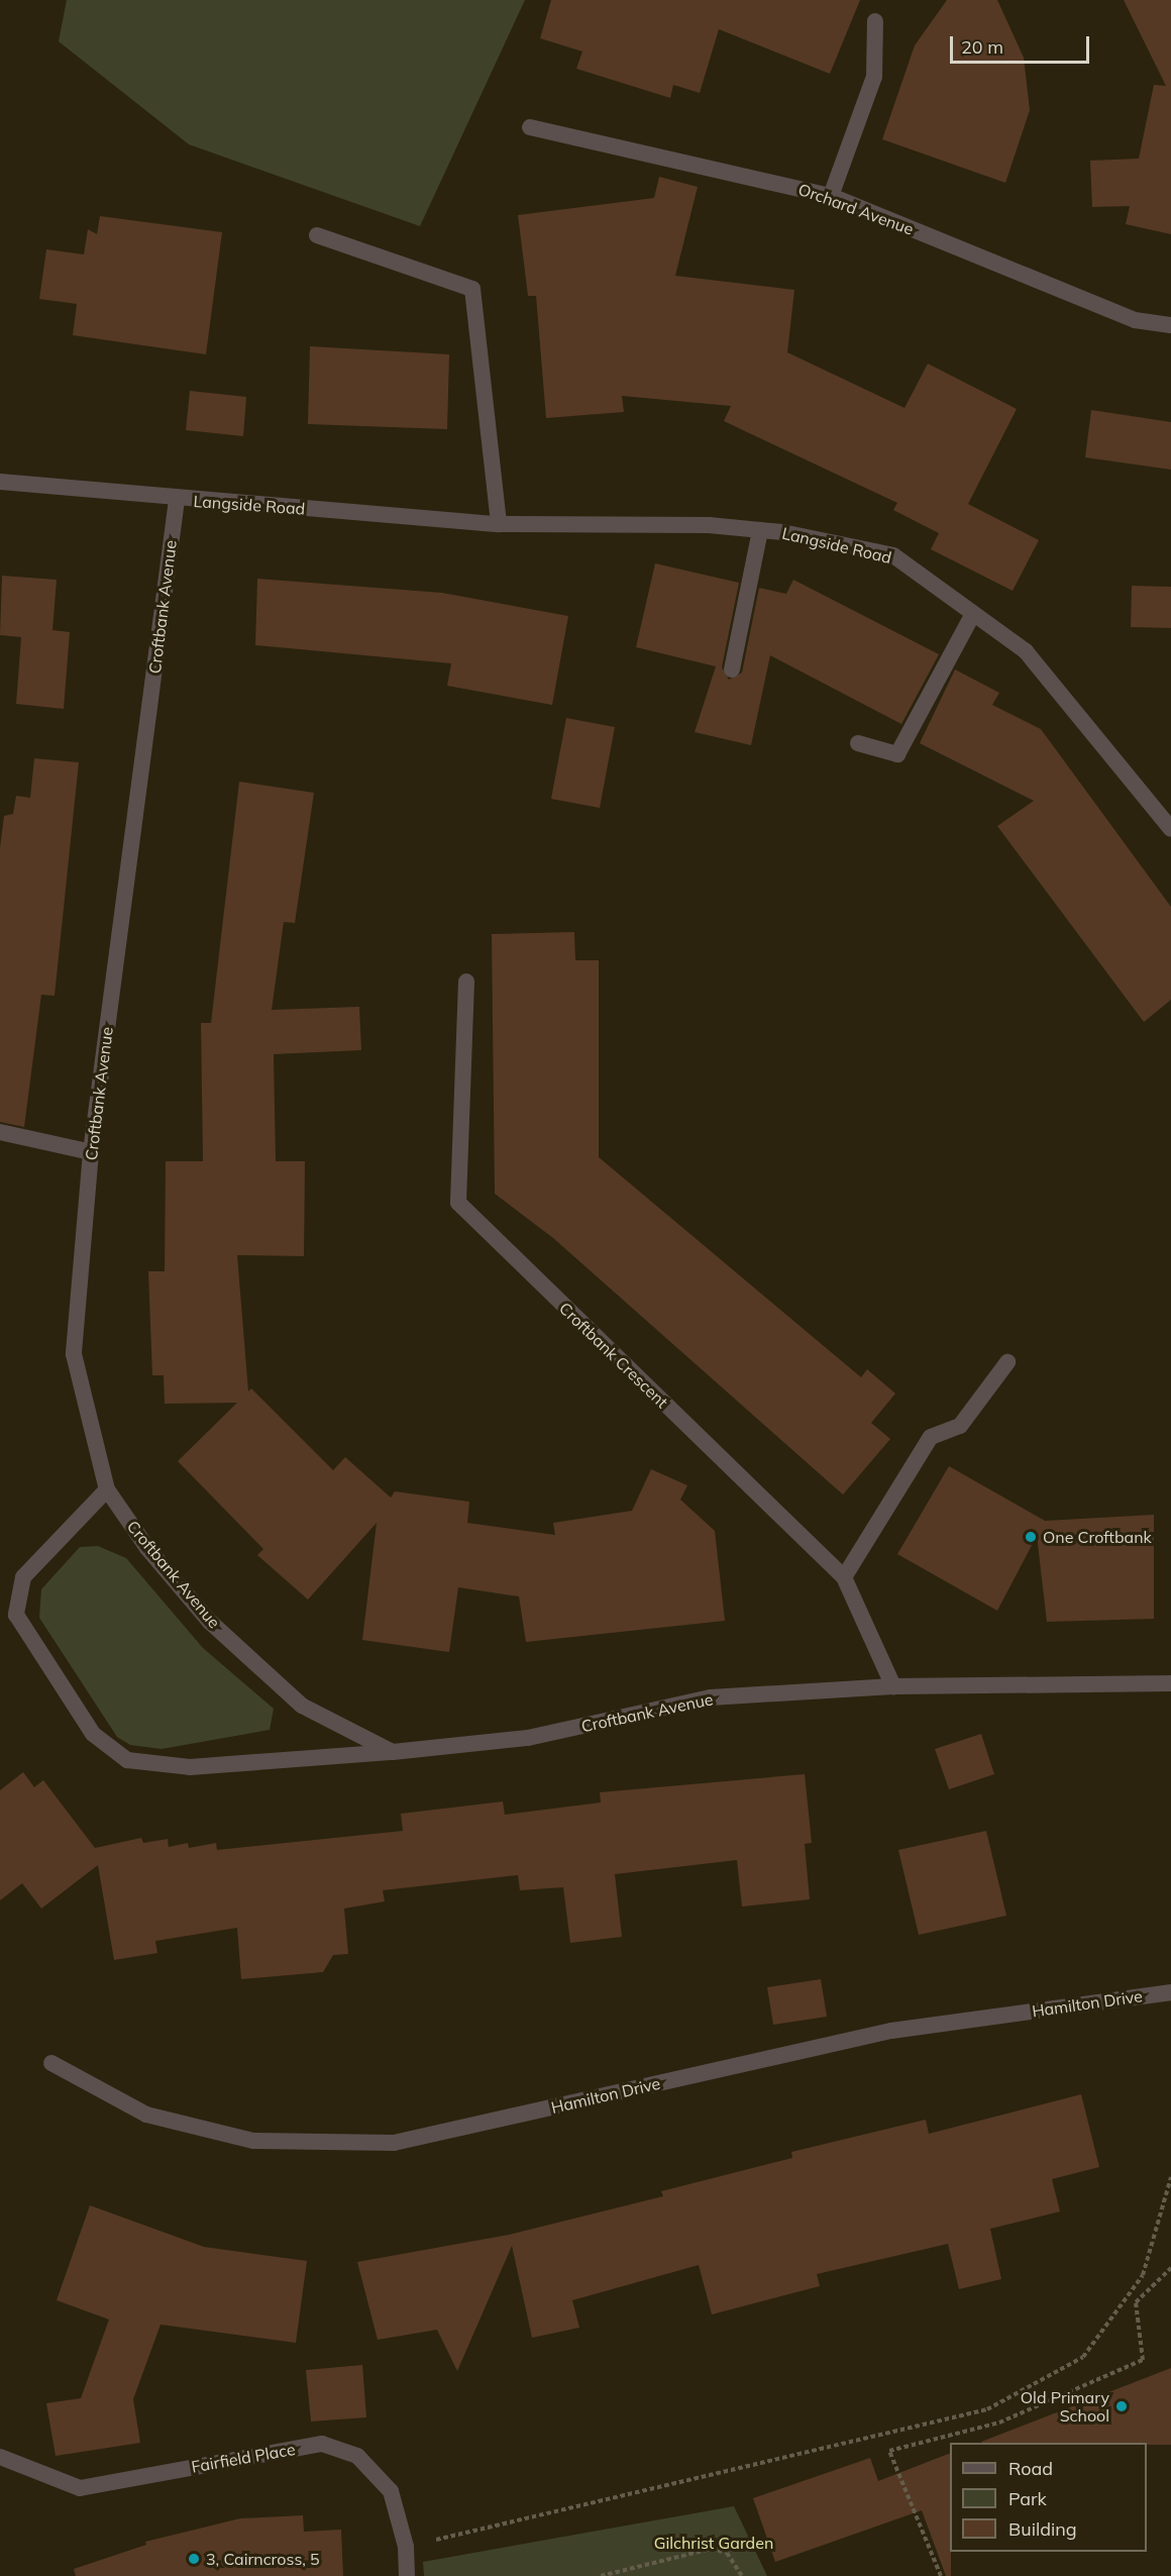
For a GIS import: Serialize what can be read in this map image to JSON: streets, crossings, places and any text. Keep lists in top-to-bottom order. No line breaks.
{"streets":{"street":["Orchard Avenue","Langside Road","Croftbank Avenue","Croftbank Crescent","Hamilton Drive","Fairfield Place"]},"crossings":[["Langside Road","Croftbank Avenue"],["Croftbank Avenue","Croftbank Crescent"]],"parks":["Gilchrist Garden"],"places":["One Croftbank","Old Primary School","3, Cairncross, 5"],"legend":["Road","Park","Building"],"scale_bar":"20 m"}
